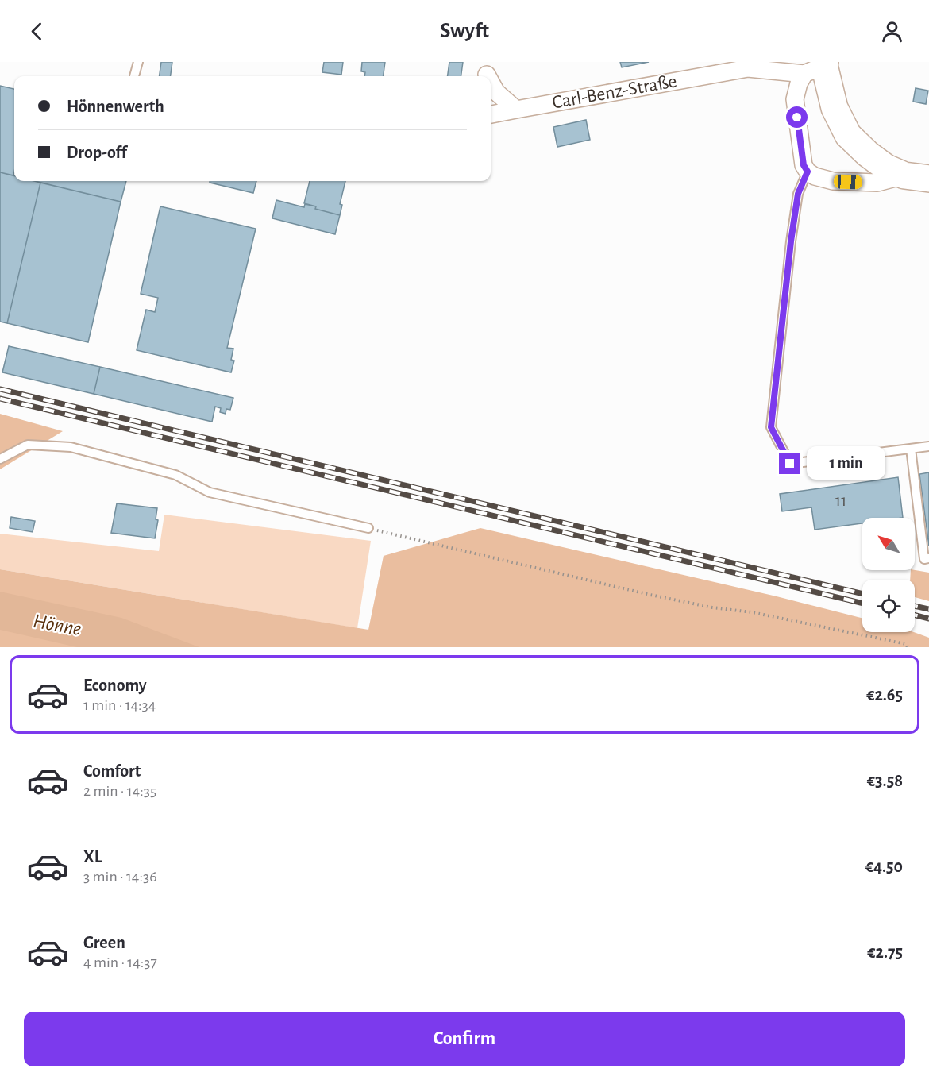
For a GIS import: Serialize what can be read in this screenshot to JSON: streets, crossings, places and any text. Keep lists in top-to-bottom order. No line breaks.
{"streets":{"street":["Carl-Benz-Straße"]},"water":["Hönne"],"house_numbers":["11"],"north":"top left","page":{"header":"Swyft","banner":["Hönnenwerth","Drop-off"],"bubble":"1 min","list":[{"name":"Economy","note":"1 min · 14:34","value":"€2.65"},{"name":"Comfort","note":"2 min · 14:35","value":"€3.58"},{"name":"XL","note":"3 min · 14:36","value":"€4.50"},{"name":"Green","note":"4 min · 14:37","value":"€2.75"}],"buttons":"Confirm"}}
